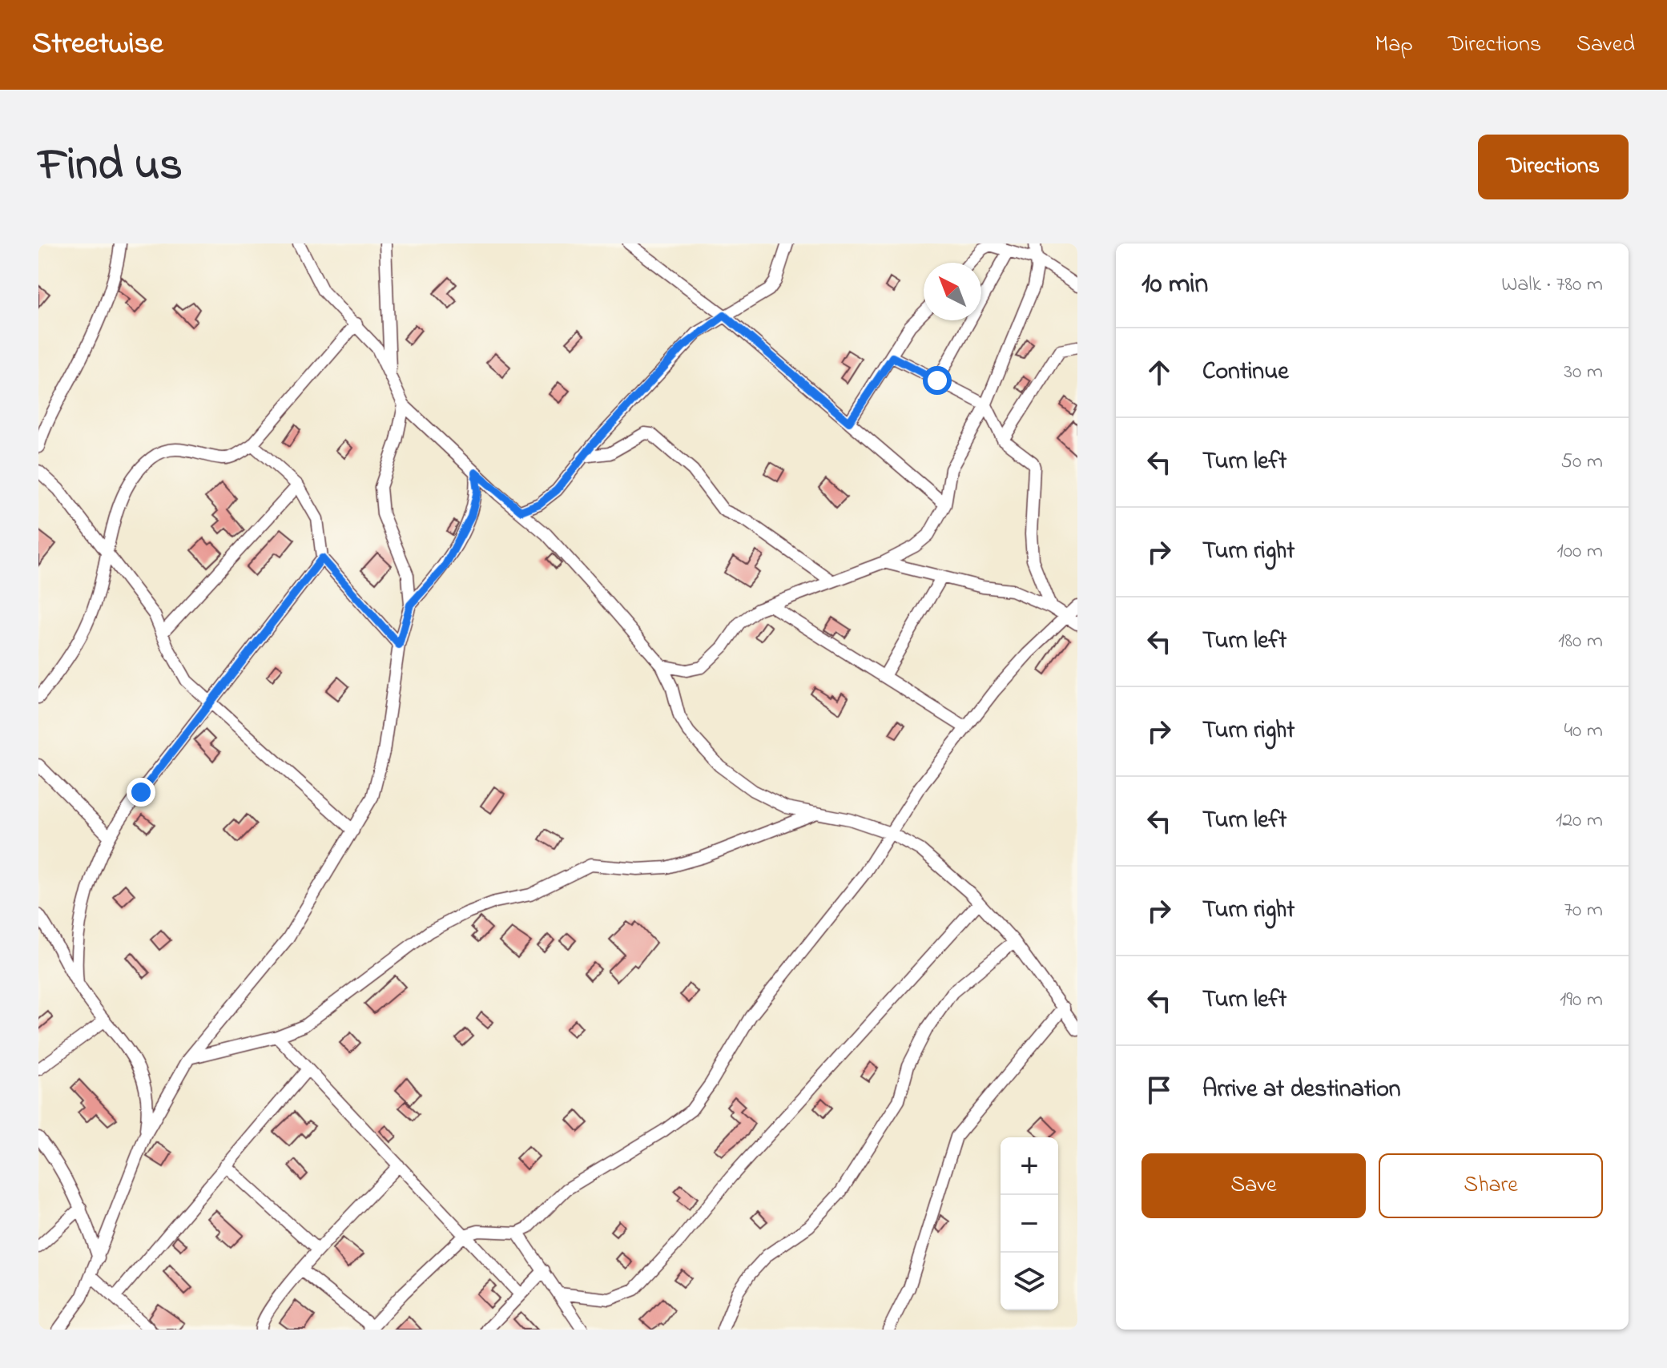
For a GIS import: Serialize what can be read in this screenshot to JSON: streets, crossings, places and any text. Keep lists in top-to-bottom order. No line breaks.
{"north":"top left","page":{"header":"Streetwise","nav":["Map","Directions","Saved"],"title":"Find us","buttons":["Directions",["Save","Share"]],"heading":["10 min","Walk · 780 m"],"list":[["Continue","30 m"],["Turn left","50 m"],["Turn right","100 m"],["Turn left","180 m"],["Turn right","40 m"],["Turn left","120 m"],["Turn right","70 m"],["Turn left","190 m"],"Arrive at destination"],"map_buttons":["+","−"]}}
